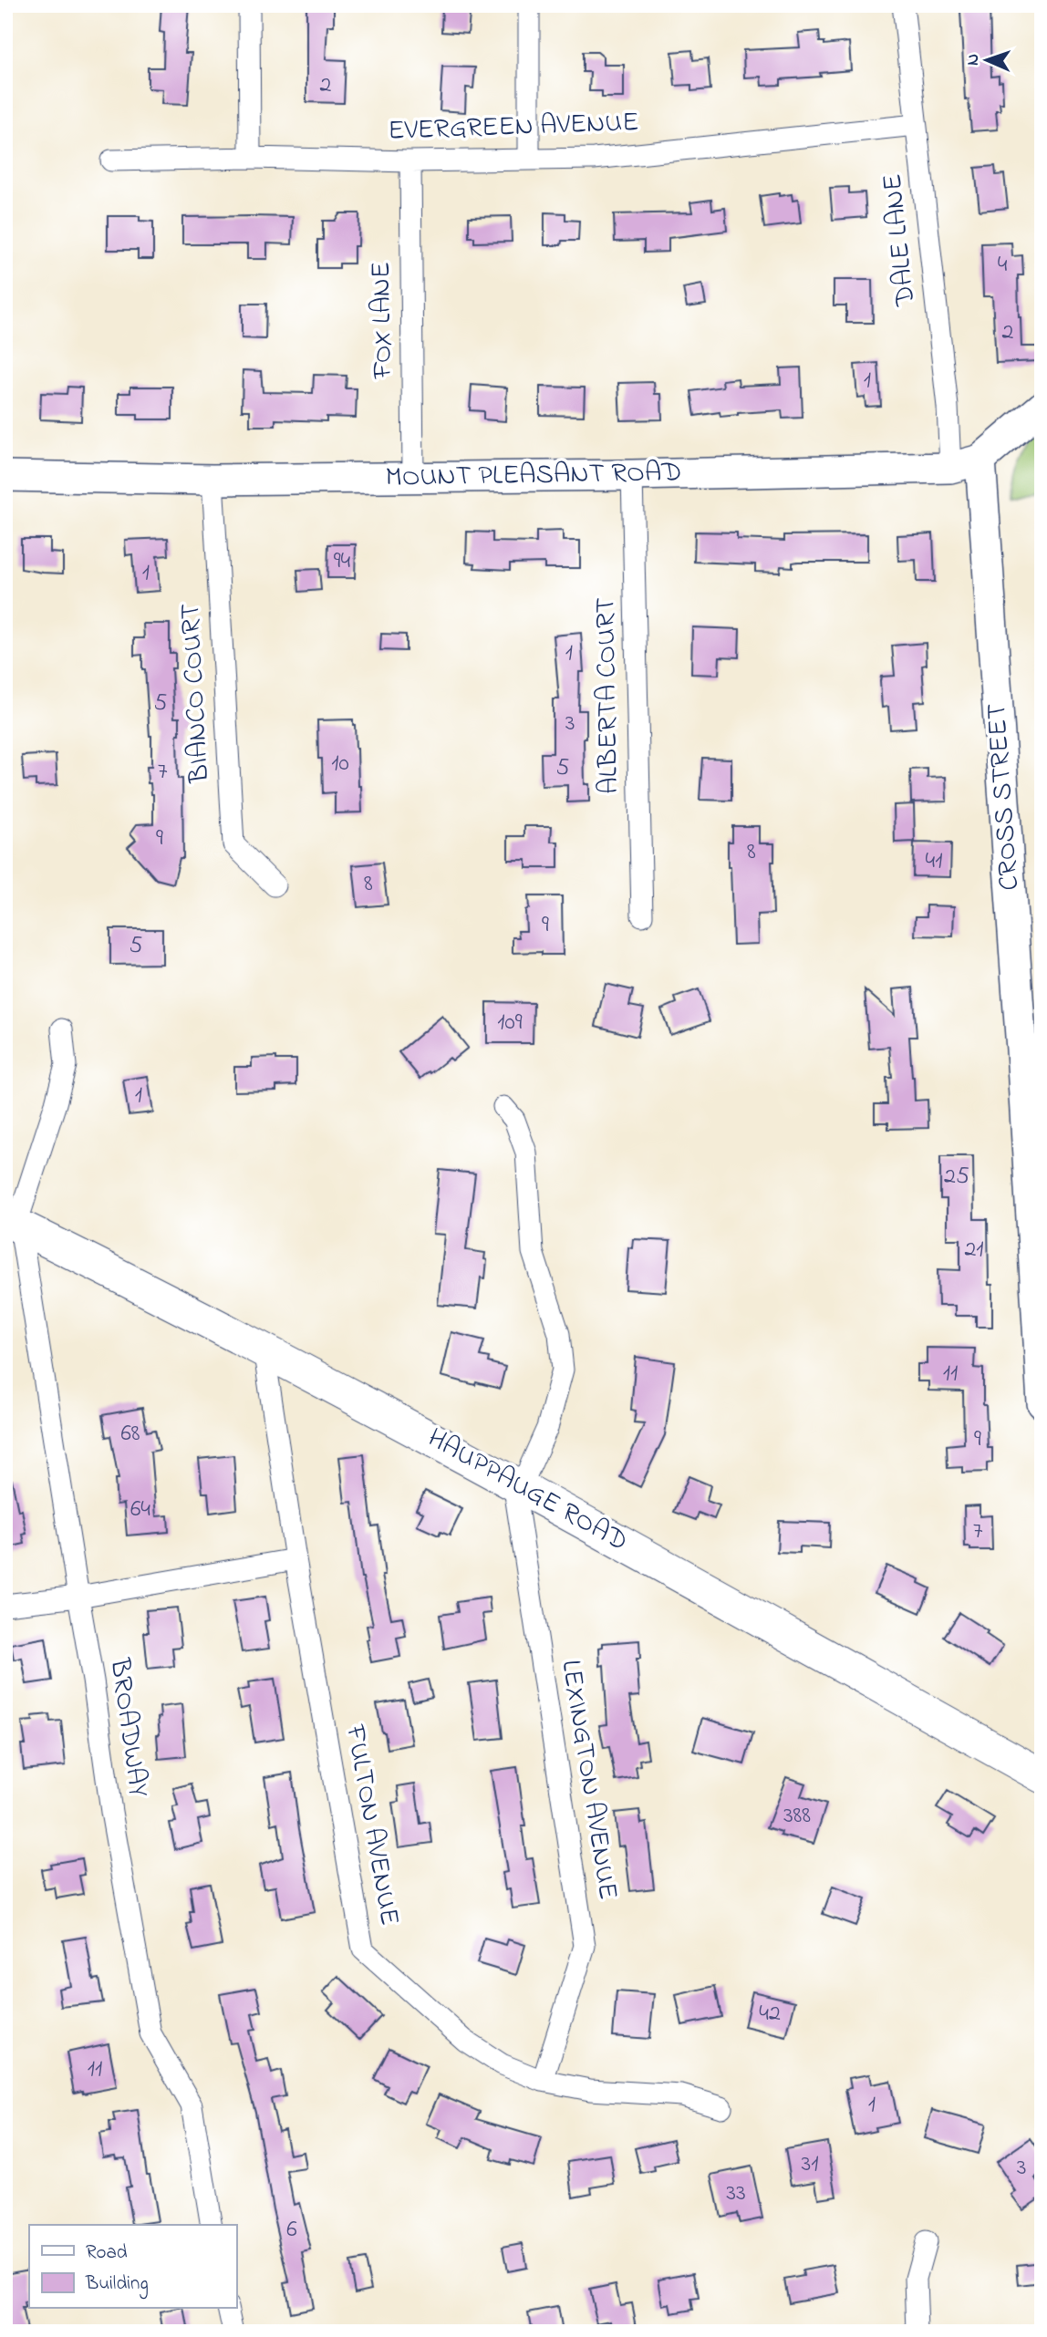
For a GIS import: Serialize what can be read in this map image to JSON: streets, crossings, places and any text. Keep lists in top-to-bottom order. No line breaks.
{"streets":{"main road":["HAUPPAUGE ROAD"],"street":["EVERGREEN AVENUE","DALE LANE","FOX LANE","MOUNT PLEASANT ROAD","BIANCO COURT","ALBERTA COURT","CROSS STREET","BROADWAY","LEXINGTON AVENUE","FULTON AVENUE"]},"crossings":[["EVERGREEN AVENUE","DALE LANE"],["EVERGREEN AVENUE","FOX LANE"],["DALE LANE","MOUNT PLEASANT ROAD"],["FOX LANE","MOUNT PLEASANT ROAD"],["MOUNT PLEASANT ROAD","BIANCO COURT"],["MOUNT PLEASANT ROAD","ALBERTA COURT"],["MOUNT PLEASANT ROAD","CROSS STREET"],["HAUPPAUGE ROAD","BROADWAY"],["HAUPPAUGE ROAD","LEXINGTON AVENUE"],["HAUPPAUGE ROAD","FULTON AVENUE"],["LEXINGTON AVENUE","FULTON AVENUE"]],"house_numbers":["2","4","2","1","94","1","1","5","3","10","5","7","9","8","41","8","9","5","109","1","25","21","11","68","9","64","7","388","42","11","1","31","3","33","6"],"legend":["Road","Building"],"north":"left"}
